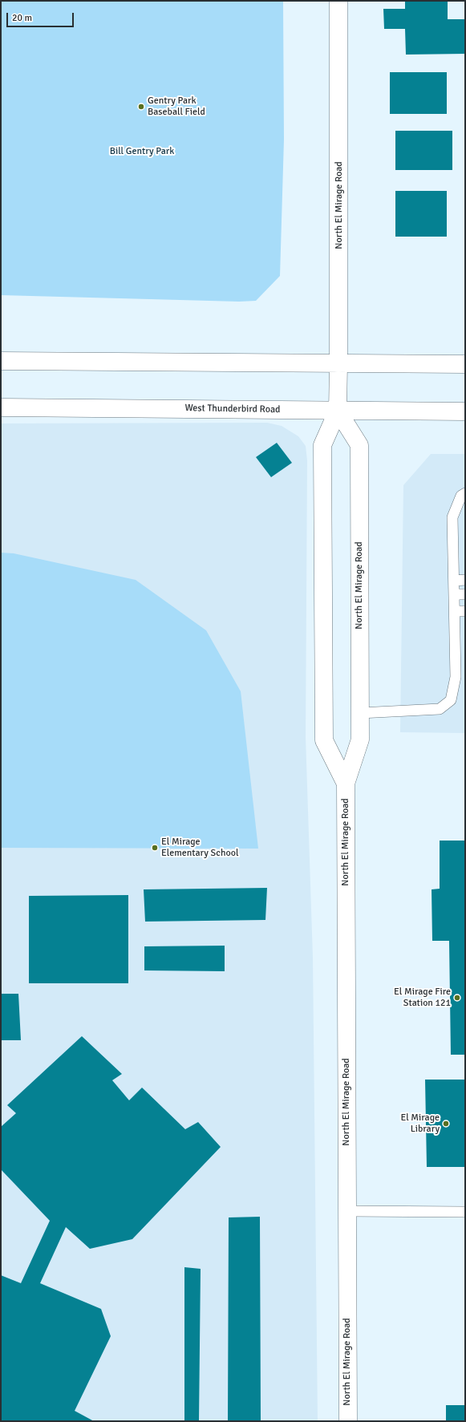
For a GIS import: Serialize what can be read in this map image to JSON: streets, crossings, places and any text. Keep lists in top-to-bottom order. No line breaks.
{"streets":{"main road":["North El Mirage Road","West Thunderbird Road"]},"crossings":[["North El Mirage Road","West Thunderbird Road"]],"parks":["Bill Gentry Park"],"places":["Gentry Park Baseball Field","El Mirage Elementary School","El Mirage Fire Station 121","El Mirage Library"],"scale_bar":"20 m"}
